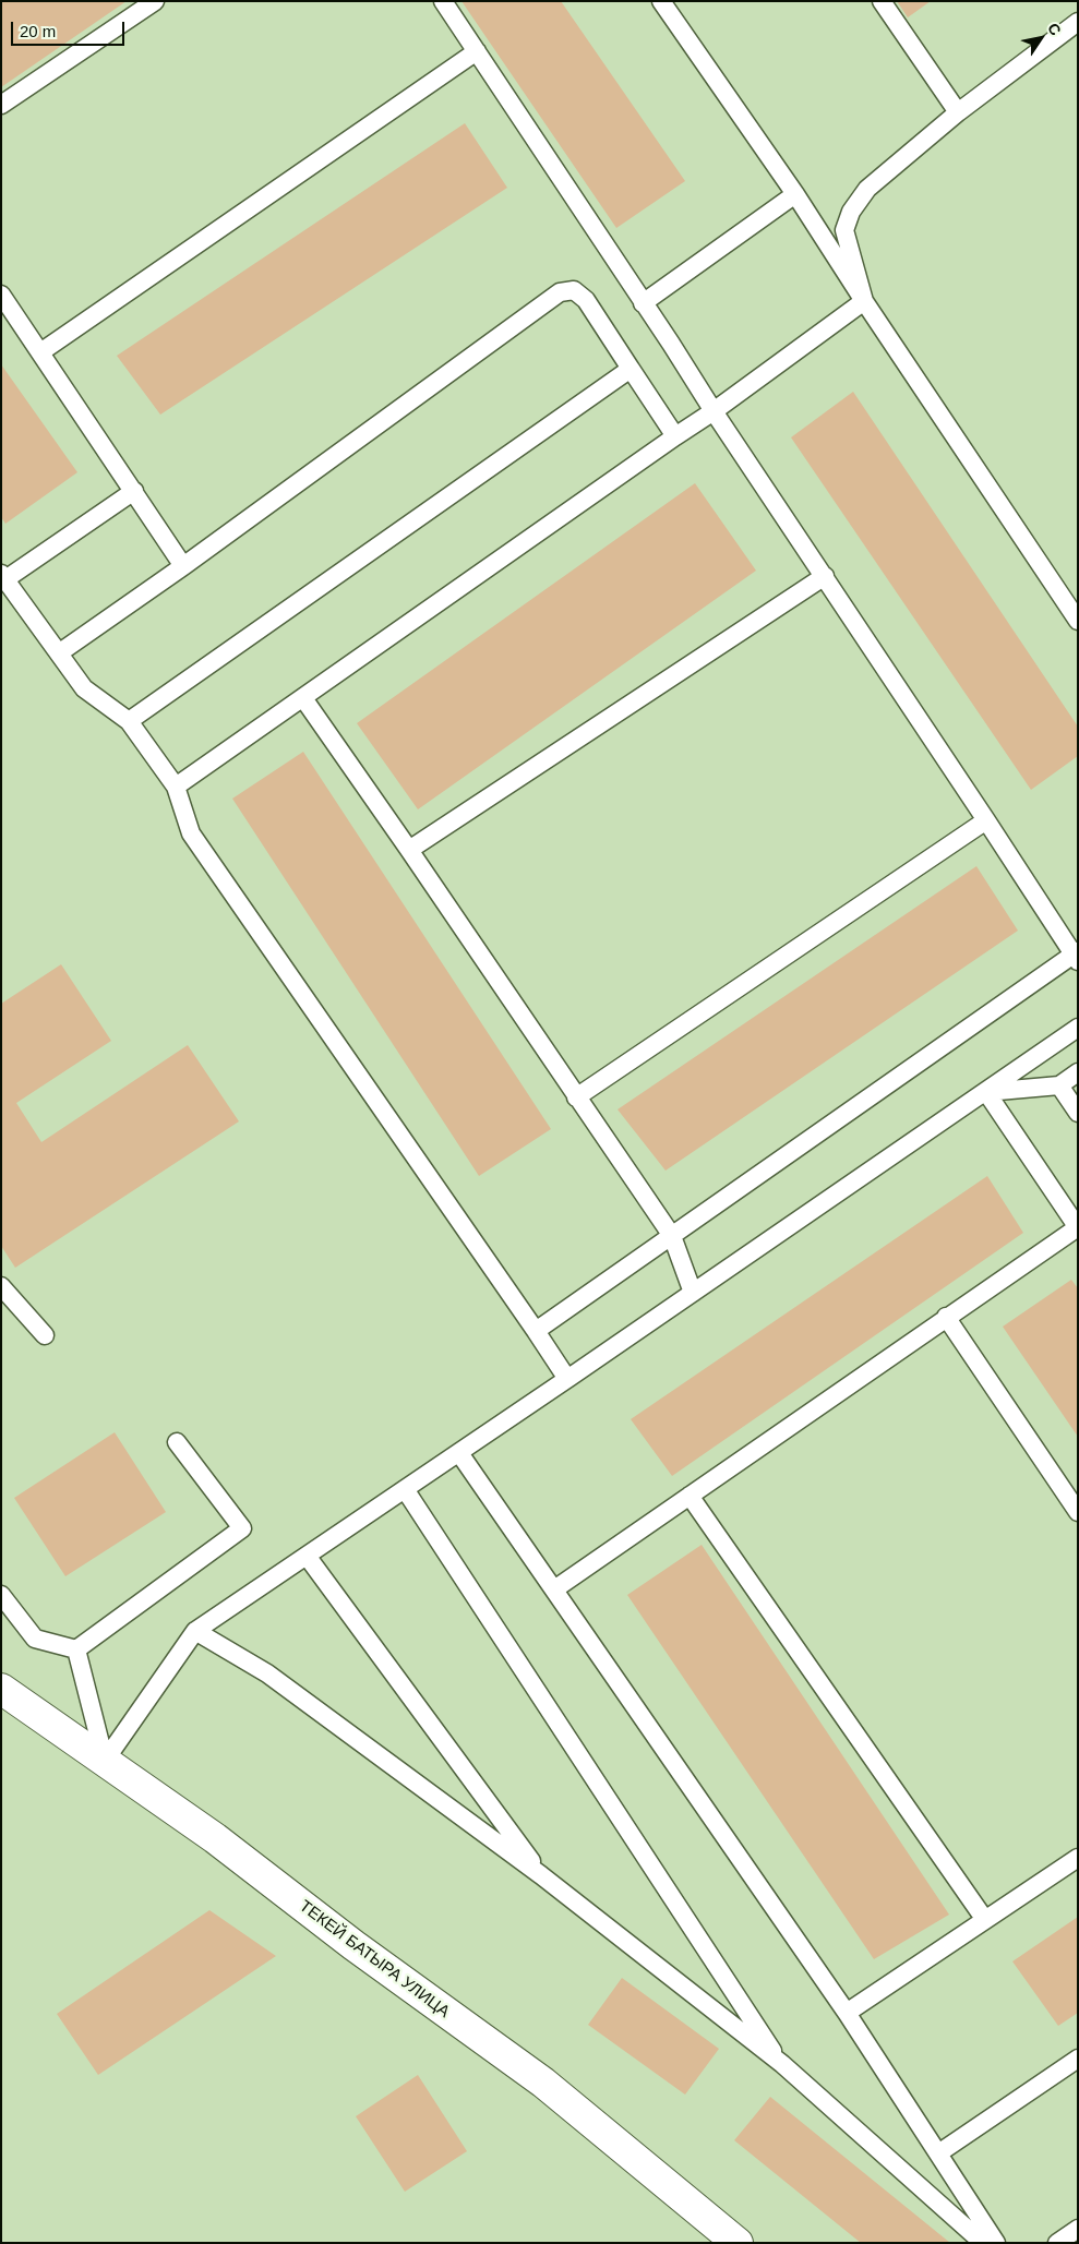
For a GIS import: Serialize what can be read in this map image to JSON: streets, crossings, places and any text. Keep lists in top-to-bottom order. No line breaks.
{"streets":{"street":["ТЕКЕЙ БАТЫРА УЛИЦА"]},"scale_bar":"20 m","north":"top right"}
